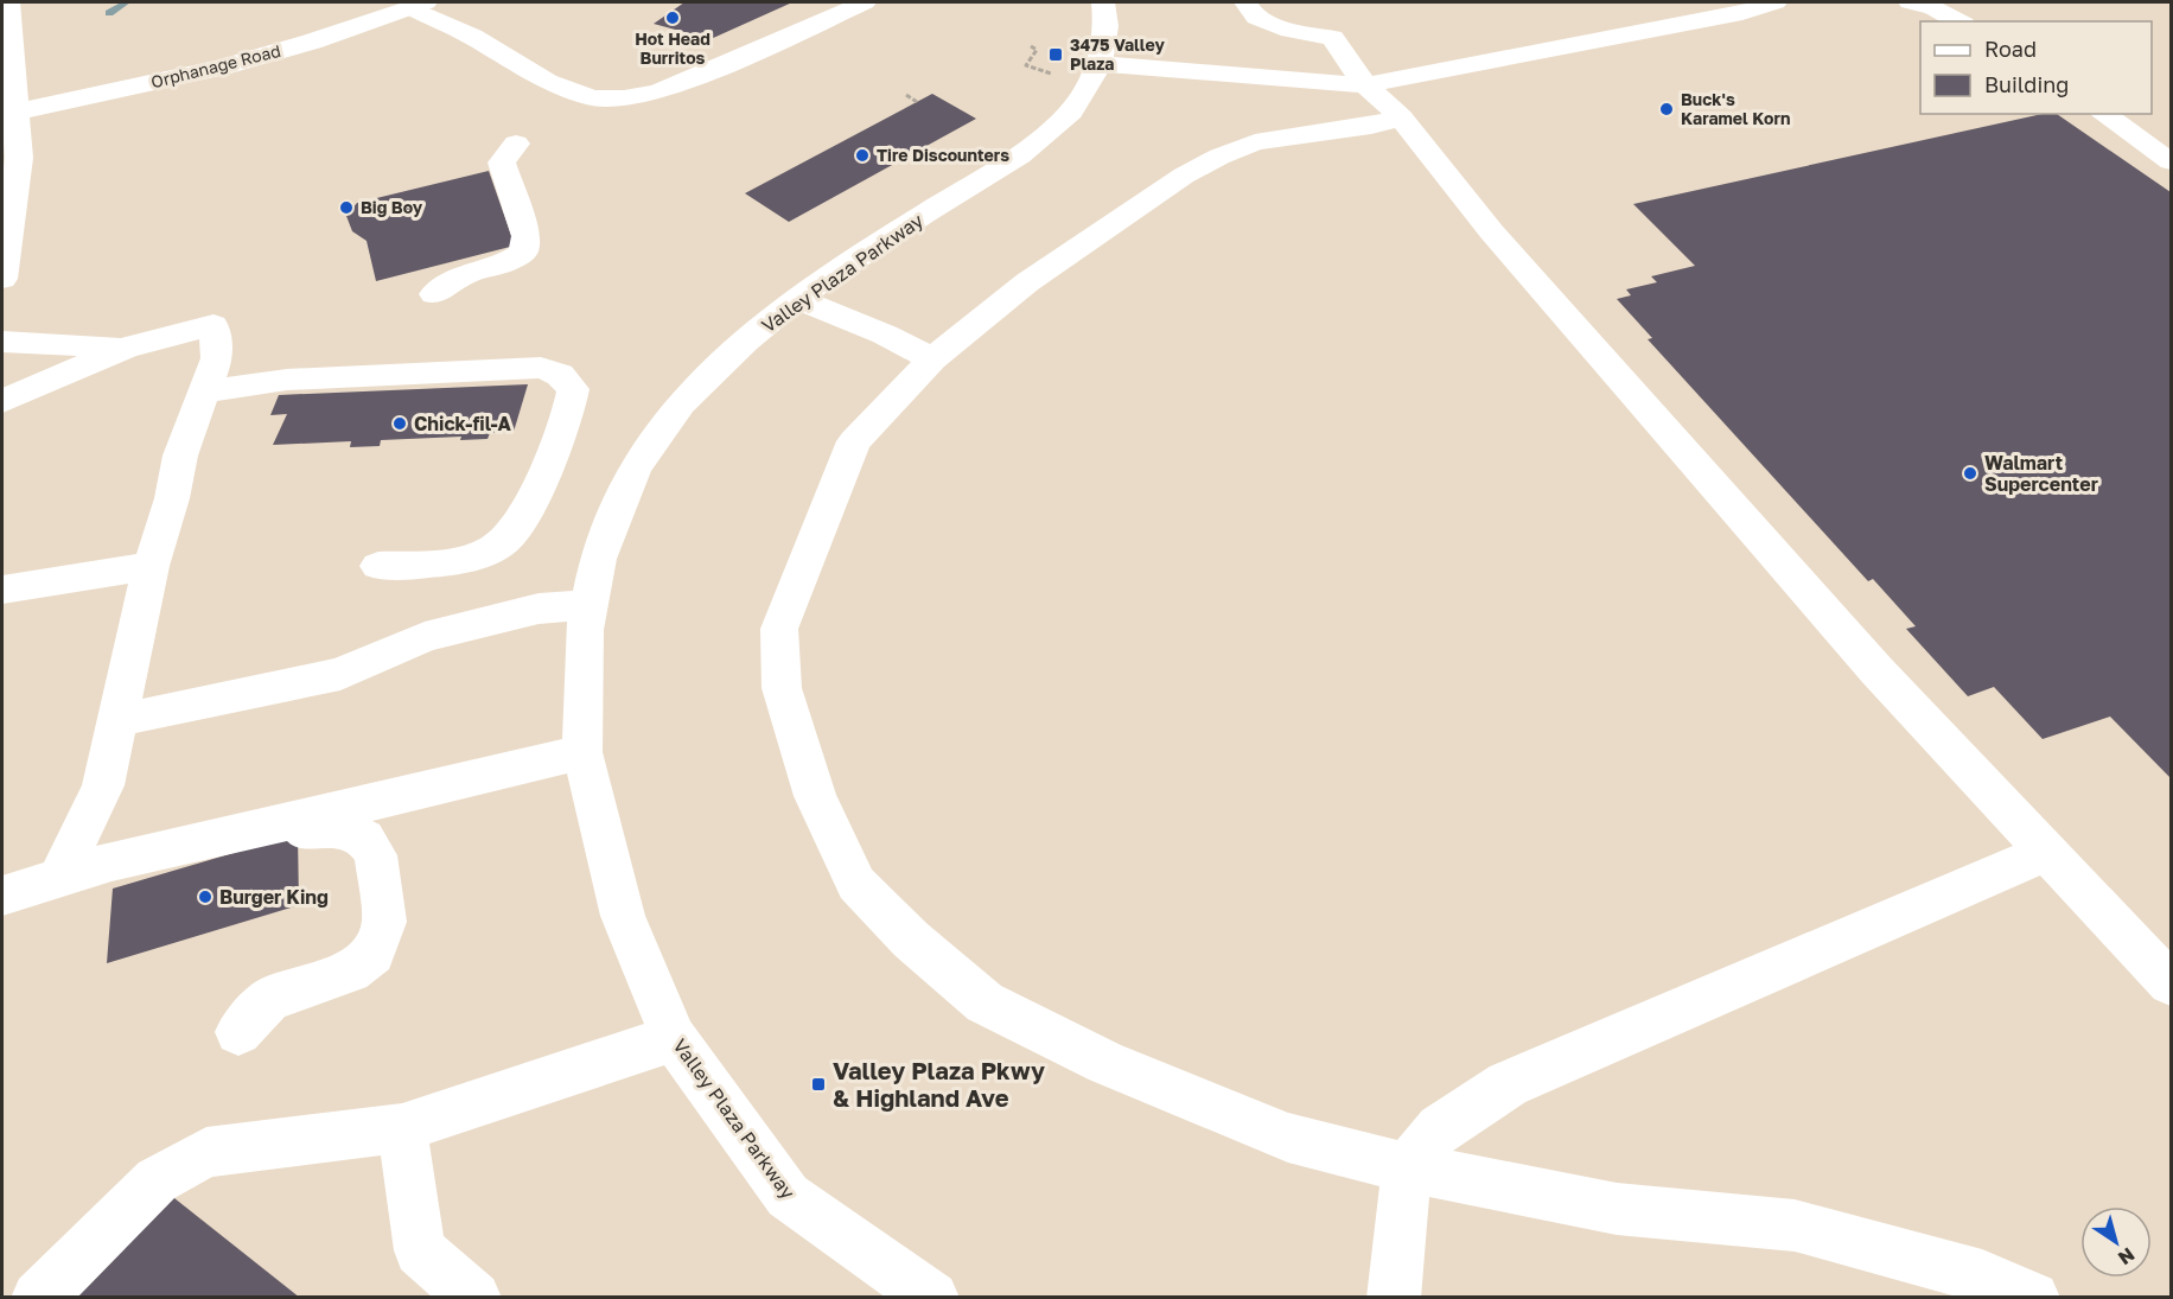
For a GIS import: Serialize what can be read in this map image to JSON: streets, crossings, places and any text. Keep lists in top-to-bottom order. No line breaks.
{"streets":{"street":["Orphanage Road","Valley Plaza Parkway"]},"places":{"other":["Hot Head Burritos","Buck's Karamel Korn","Tire Discounters","Big Boy","Chick-fil-A","Walmart Supercenter","Burger King"],"transit":["3475 Valley Plaza","Valley Plaza Pkwy & Highland Ave"]},"legend":["Road","Building"],"north":"bottom right"}
